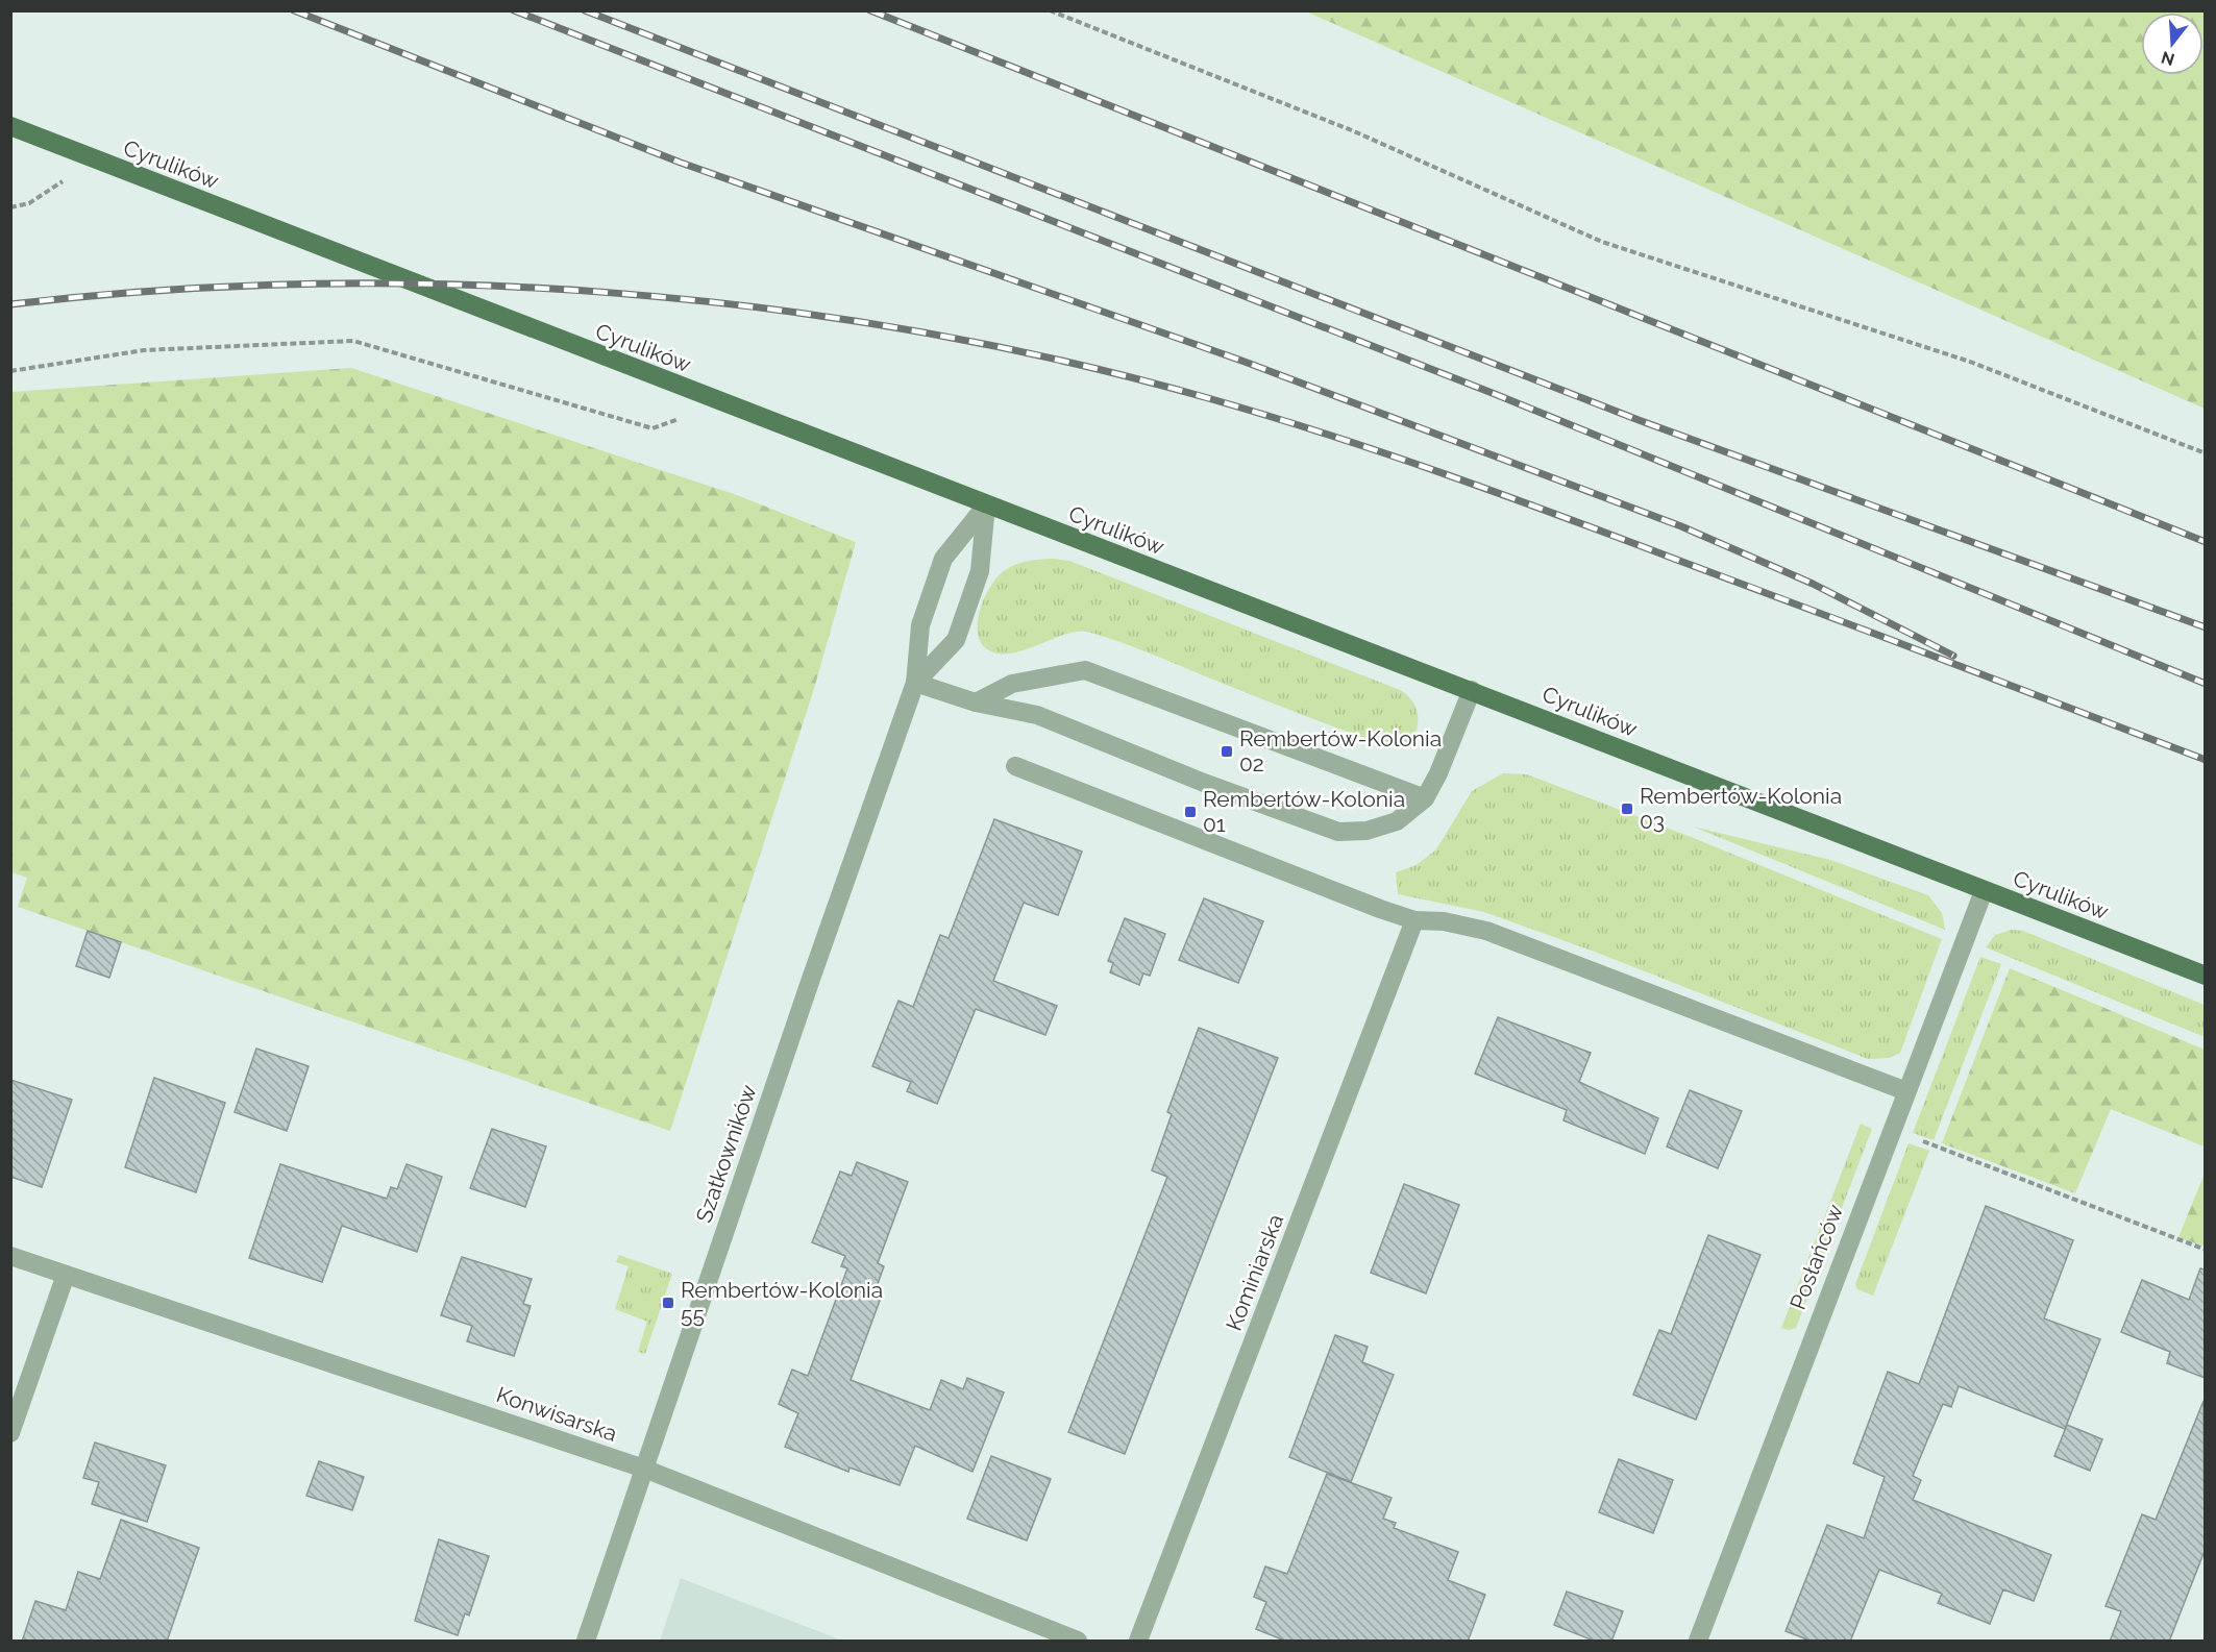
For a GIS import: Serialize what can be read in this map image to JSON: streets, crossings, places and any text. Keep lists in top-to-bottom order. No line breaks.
{"streets":{"main road":["Cyrulików"],"street":["Szatkowników","Posłańców","Kominiarska","Konwisarska"]},"crossings":[["Cyrulików","Szatkowników"],["Cyrulików","Posłańców"],["Szatkowników","Konwisarska"]],"places":{"transit":["Rembertów-Kolonia 02","Rembertów-Kolonia 03","Rembertów-Kolonia 01","Rembertów-Kolonia 55"]},"north":"bottom"}
